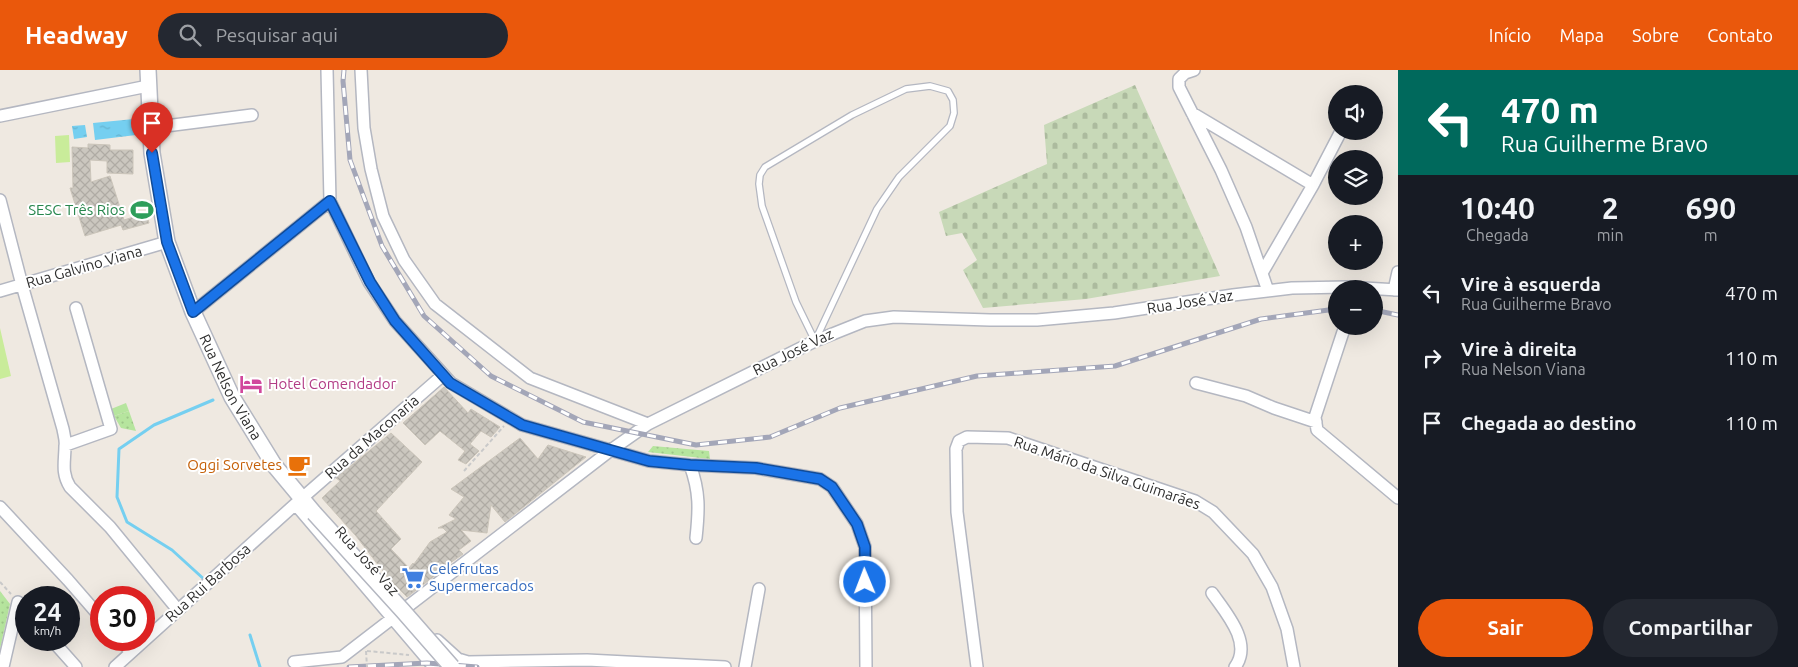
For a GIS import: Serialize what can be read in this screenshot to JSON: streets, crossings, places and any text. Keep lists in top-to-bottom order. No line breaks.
{"streets":{"main road":["Rua Nelson Viana"],"street":["Rua Galvino Viana","Rua José Vaz","Rua da Maconaria","Rua Mário da Silva Guimarães","Rua Rui Barbosa"]},"crossings":[["Rua Galvino Viana","Rua Nelson Viana"],["Rua José Vaz","Rua Nelson Viana"],["Rua José Vaz","Rua da Maconaria"],["Rua José Vaz","Rua Rui Barbosa"],["Rua Nelson Viana","Rua da Maconaria"],["Rua Nelson Viana","Rua Rui Barbosa"],["Rua da Maconaria","Rua Rui Barbosa"]],"places":{"sports":["SESC Três Rios"],"hotel":["Hotel Comendador"],"cafe":["Oggi Sorvetes"],"supermarket":["Celefrutas Supermercados"]},"page":{"header":"Headway","search":"Pesquisar aqui","nav":["Início","Mapa","Sobre","Contato"],"turn":["470 m","Rua Guilherme Bravo"],"map_buttons":["+","−"],"eta":["10:40","Chegada","2","min","690","m"],"list":[{"name":"Vire à esquerda","note":"Rua Guilherme Bravo","value":"470 m"},{"name":"Vire à direita","note":"Rua Nelson Viana","value":"110 m"},{"name":"Chegada ao destino","value":"110 m"}],"speed":"24 km/h","limit":"30","buttons":["Sair","Compartilhar"]}}
